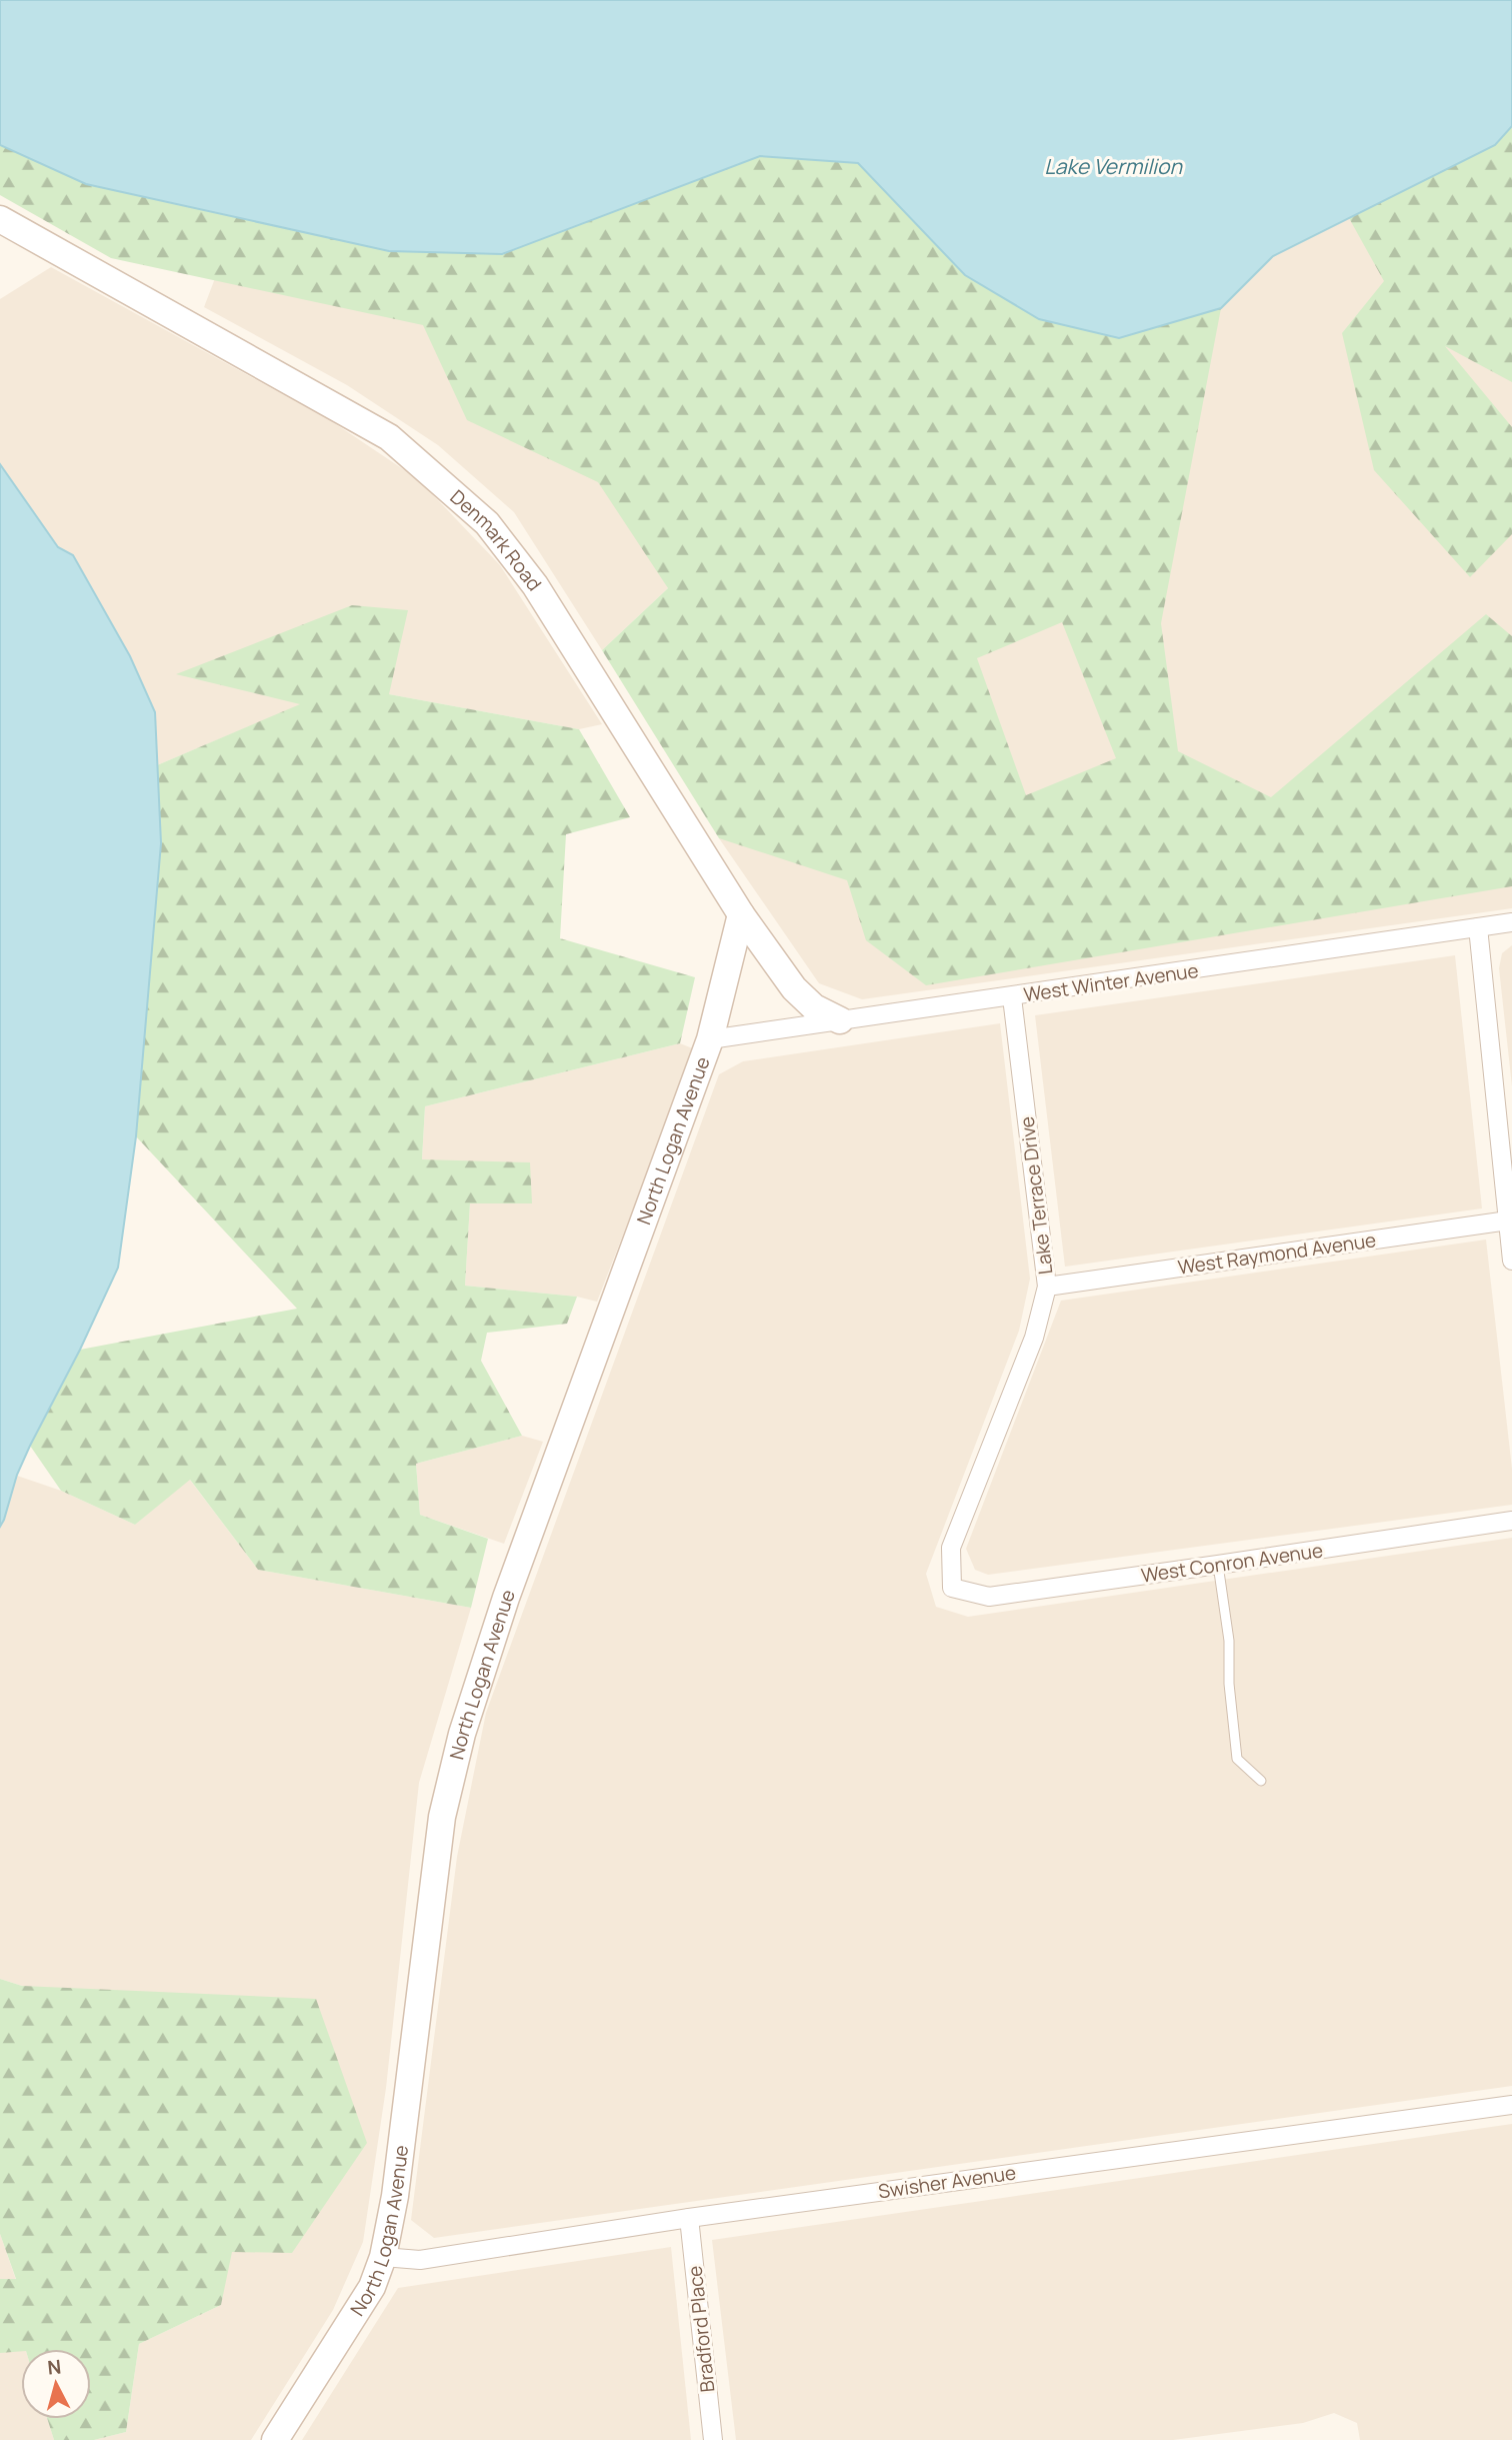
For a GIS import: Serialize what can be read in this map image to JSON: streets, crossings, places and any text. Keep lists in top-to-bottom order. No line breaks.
{"streets":{"street":["Denmark Road","West Winter Avenue","North Logan Avenue","Lake Terrace Drive","West Raymond Avenue","West Conron Avenue","Swisher Avenue","Bradford Place"]},"crossings":[["Denmark Road","West Winter Avenue"],["Denmark Road","North Logan Avenue"],["West Winter Avenue","North Logan Avenue"],["West Winter Avenue","Lake Terrace Drive"],["North Logan Avenue","Swisher Avenue"],["Lake Terrace Drive","West Raymond Avenue"],["Lake Terrace Drive","West Conron Avenue"],["Swisher Avenue","Bradford Place"]],"water":["Lake Vermilion"],"north":"top"}
